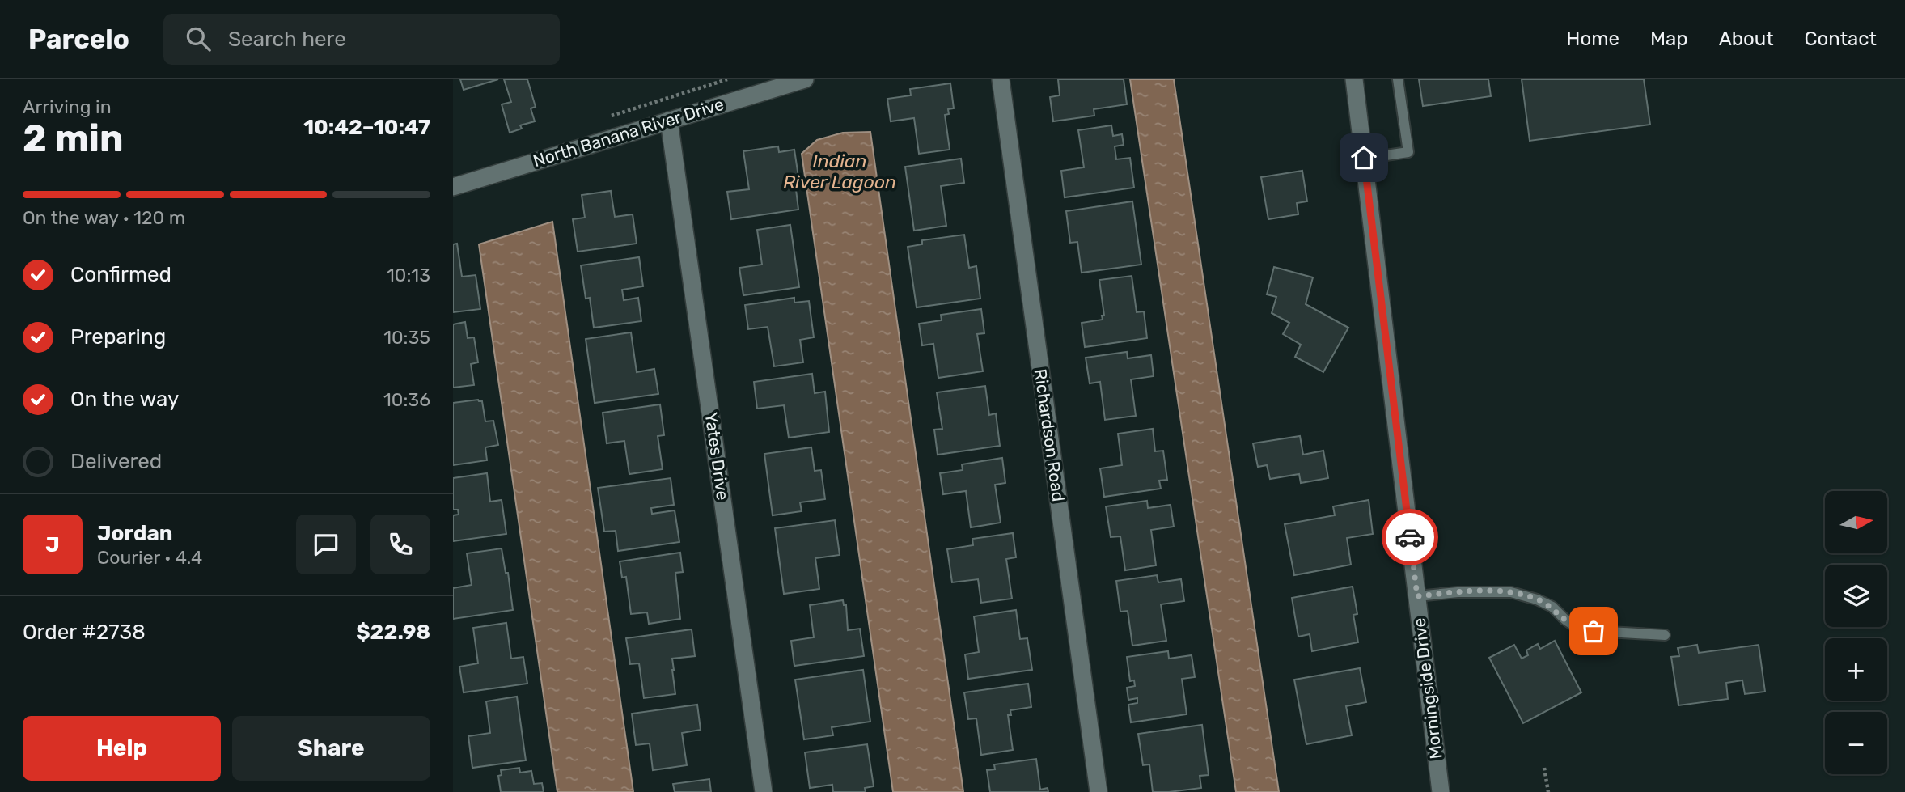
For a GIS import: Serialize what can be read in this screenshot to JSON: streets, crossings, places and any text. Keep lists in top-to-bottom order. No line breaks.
{"streets":{"street":["North Banana River Drive","Richardson Road","Yates Drive","Morningside Drive"]},"crossings":[["North Banana River Drive","Yates Drive"]],"water":["Indian River Lagoon"],"north":"right","page":{"header":"Parcelo","search":"Search here","nav":["Home","Map","About","Contact"],"heading":["2 min","Arriving in","10:42–10:47"],"panel":["Jordan","Courier · 4.4","Order #2738","$22.98"],"bar":"On the way · 120 m","list":[["Confirmed","10:13"],["Preparing","10:35"],["On the way","10:36"],"Delivered"],"map_buttons":["+","−"],"round":"J","buttons":["Help","Share"]}}
